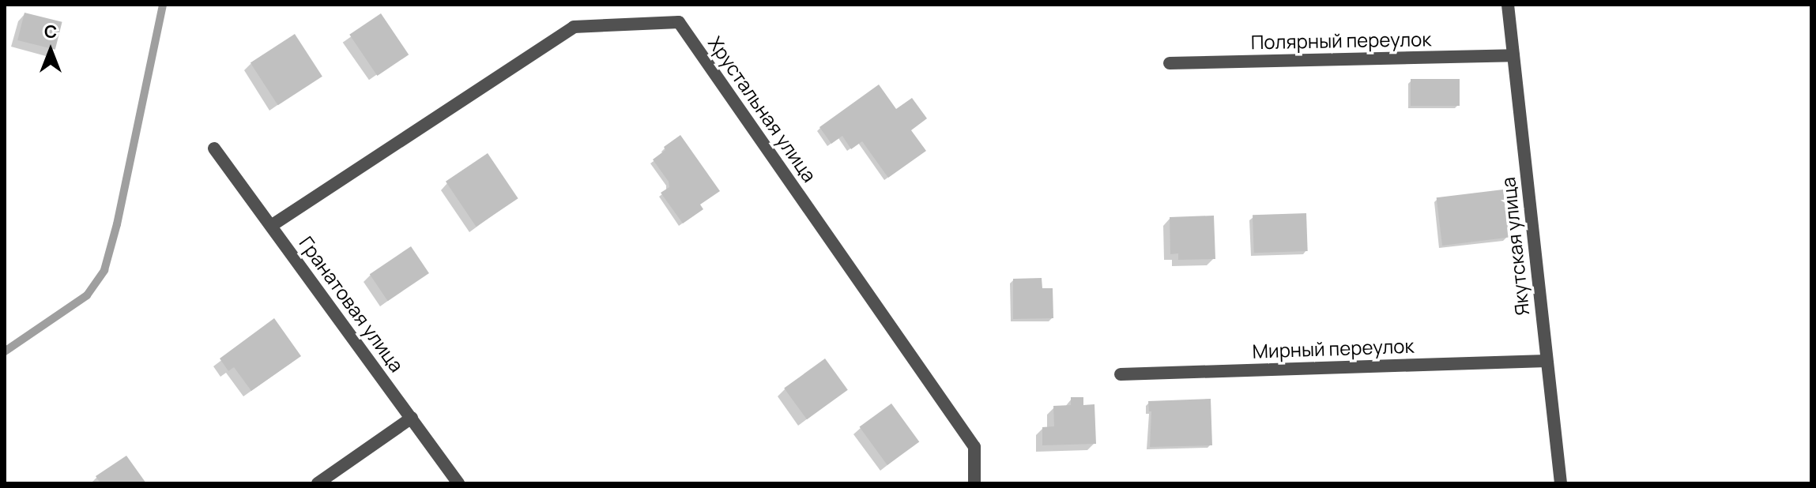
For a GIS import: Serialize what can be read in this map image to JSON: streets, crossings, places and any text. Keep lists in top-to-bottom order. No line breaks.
{"streets":{"street":["Полярный переулок","Хрустальная улица","Якутская улица","Гранатовая улица","Мирный переулок"]},"crossings":[["Полярный переулок","Якутская улица"],["Хрустальная улица","Гранатовая улица"],["Якутская улица","Мирный переулок"]],"north":"top"}
